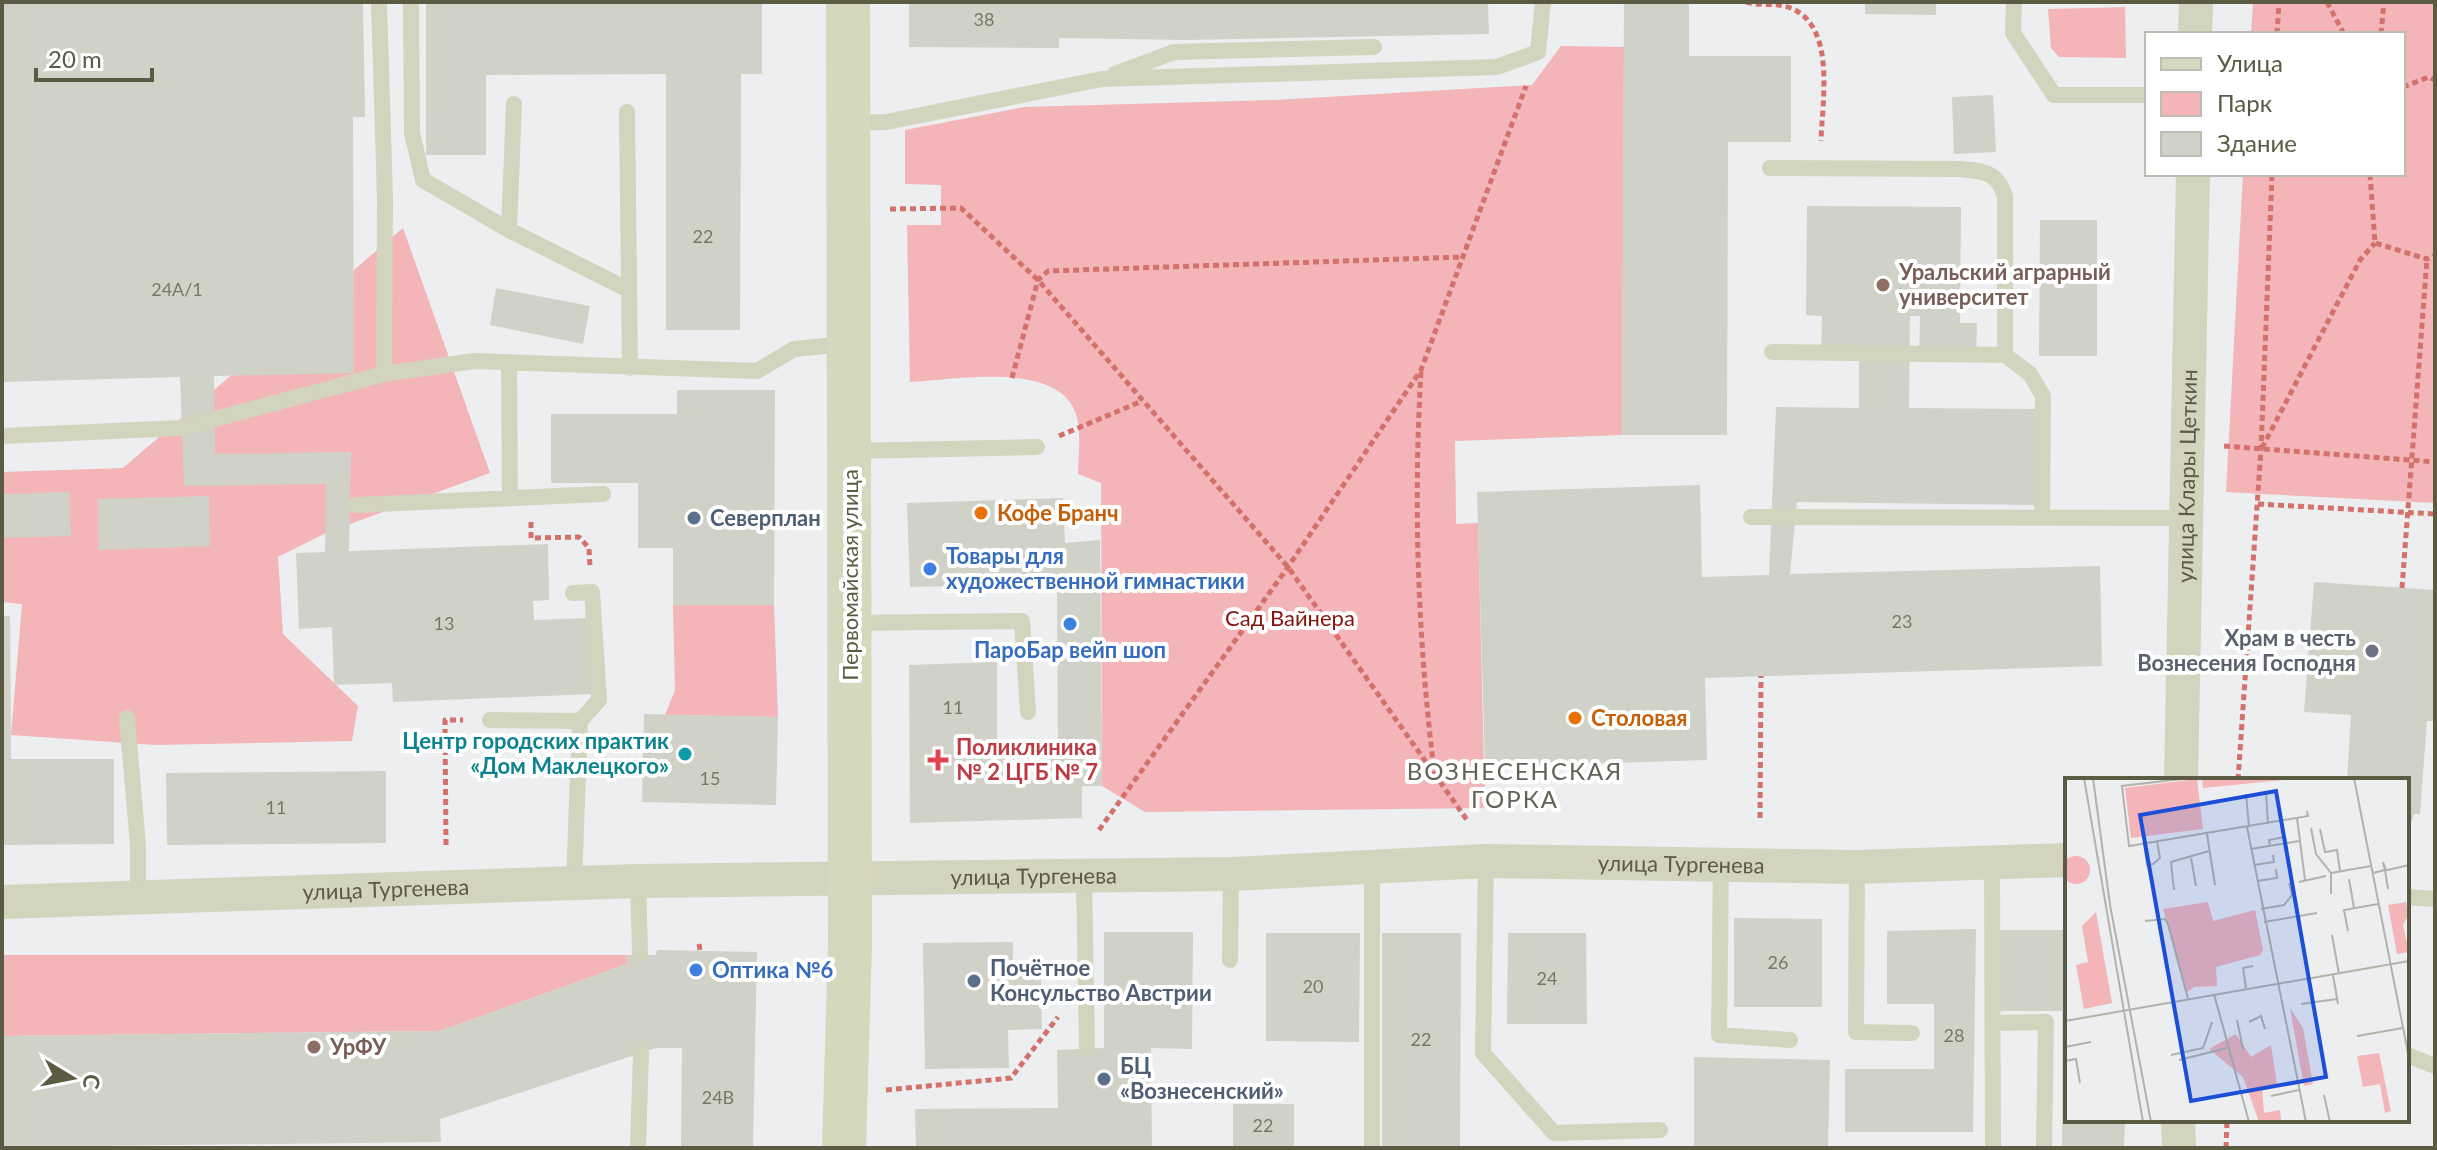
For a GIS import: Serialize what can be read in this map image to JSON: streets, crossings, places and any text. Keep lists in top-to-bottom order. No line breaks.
{"streets":{"street":["улица Клары Цеткин","Первомайская улица","улица Тургенева"]},"crossings":[["Первомайская улица","улица Тургенева"]],"districts":["ВОЗНЕСЕНСКАЯ ГОРКА"],"parks":["Сад Вайнера"],"places":{"other":["Уральский аграрный университет","Кофе Бранч","Северплан","Товары для художественной гимнастики","ПароБар вейп шоп","Храм в честь Вознесения Господня","Столовая","Центр городских практик «Дом Маклецкого»","Оптика №6","Почётное Консульство Австрии","УрФУ","БЦ «Вознесенский»"],"health":["Поликлиника № 2 ЦГБ № 7"]},"house_numbers":["38","22","24А/1","23","13","11","15","11","26","24","20","28","22","24В","22"],"legend":["Улица","Парк","Здание"],"scale_bar":"20 m","north":"right"}
